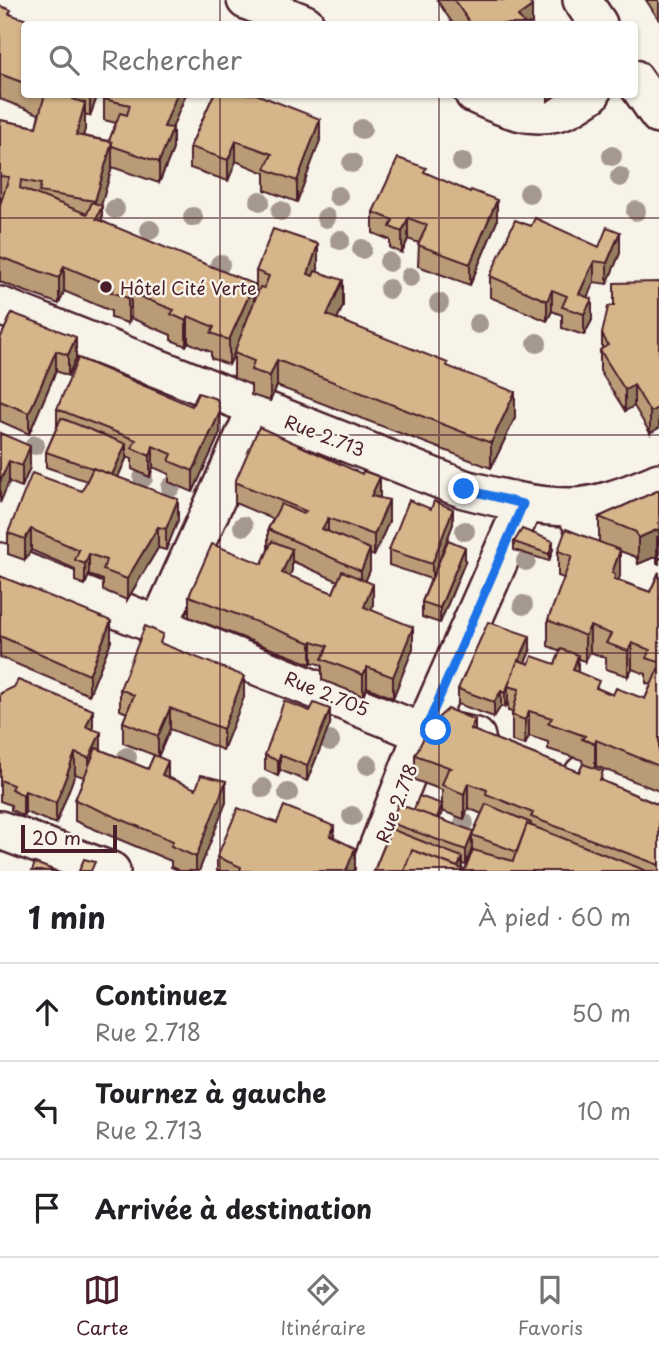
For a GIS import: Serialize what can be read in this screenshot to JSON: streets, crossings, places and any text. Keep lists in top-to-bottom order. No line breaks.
{"streets":{"street":["Rue 2.713","Rue 2.705","Rue 2.718"]},"crossings":[["Rue 2.713","Rue 2.718"],["Rue 2.705","Rue 2.718"]],"places":["Hôtel Cité Verte"],"scale_bar":"20 m","page":{"search":"Rechercher","scale":"20 m","heading":["1 min","À pied · 60 m"],"list":[["Continuez","Rue 2.718","50 m"],["Tournez à gauche","Rue 2.713","10 m"],"Arrivée à destination"],"nav":["Carte","Itinéraire","Favoris"]}}
